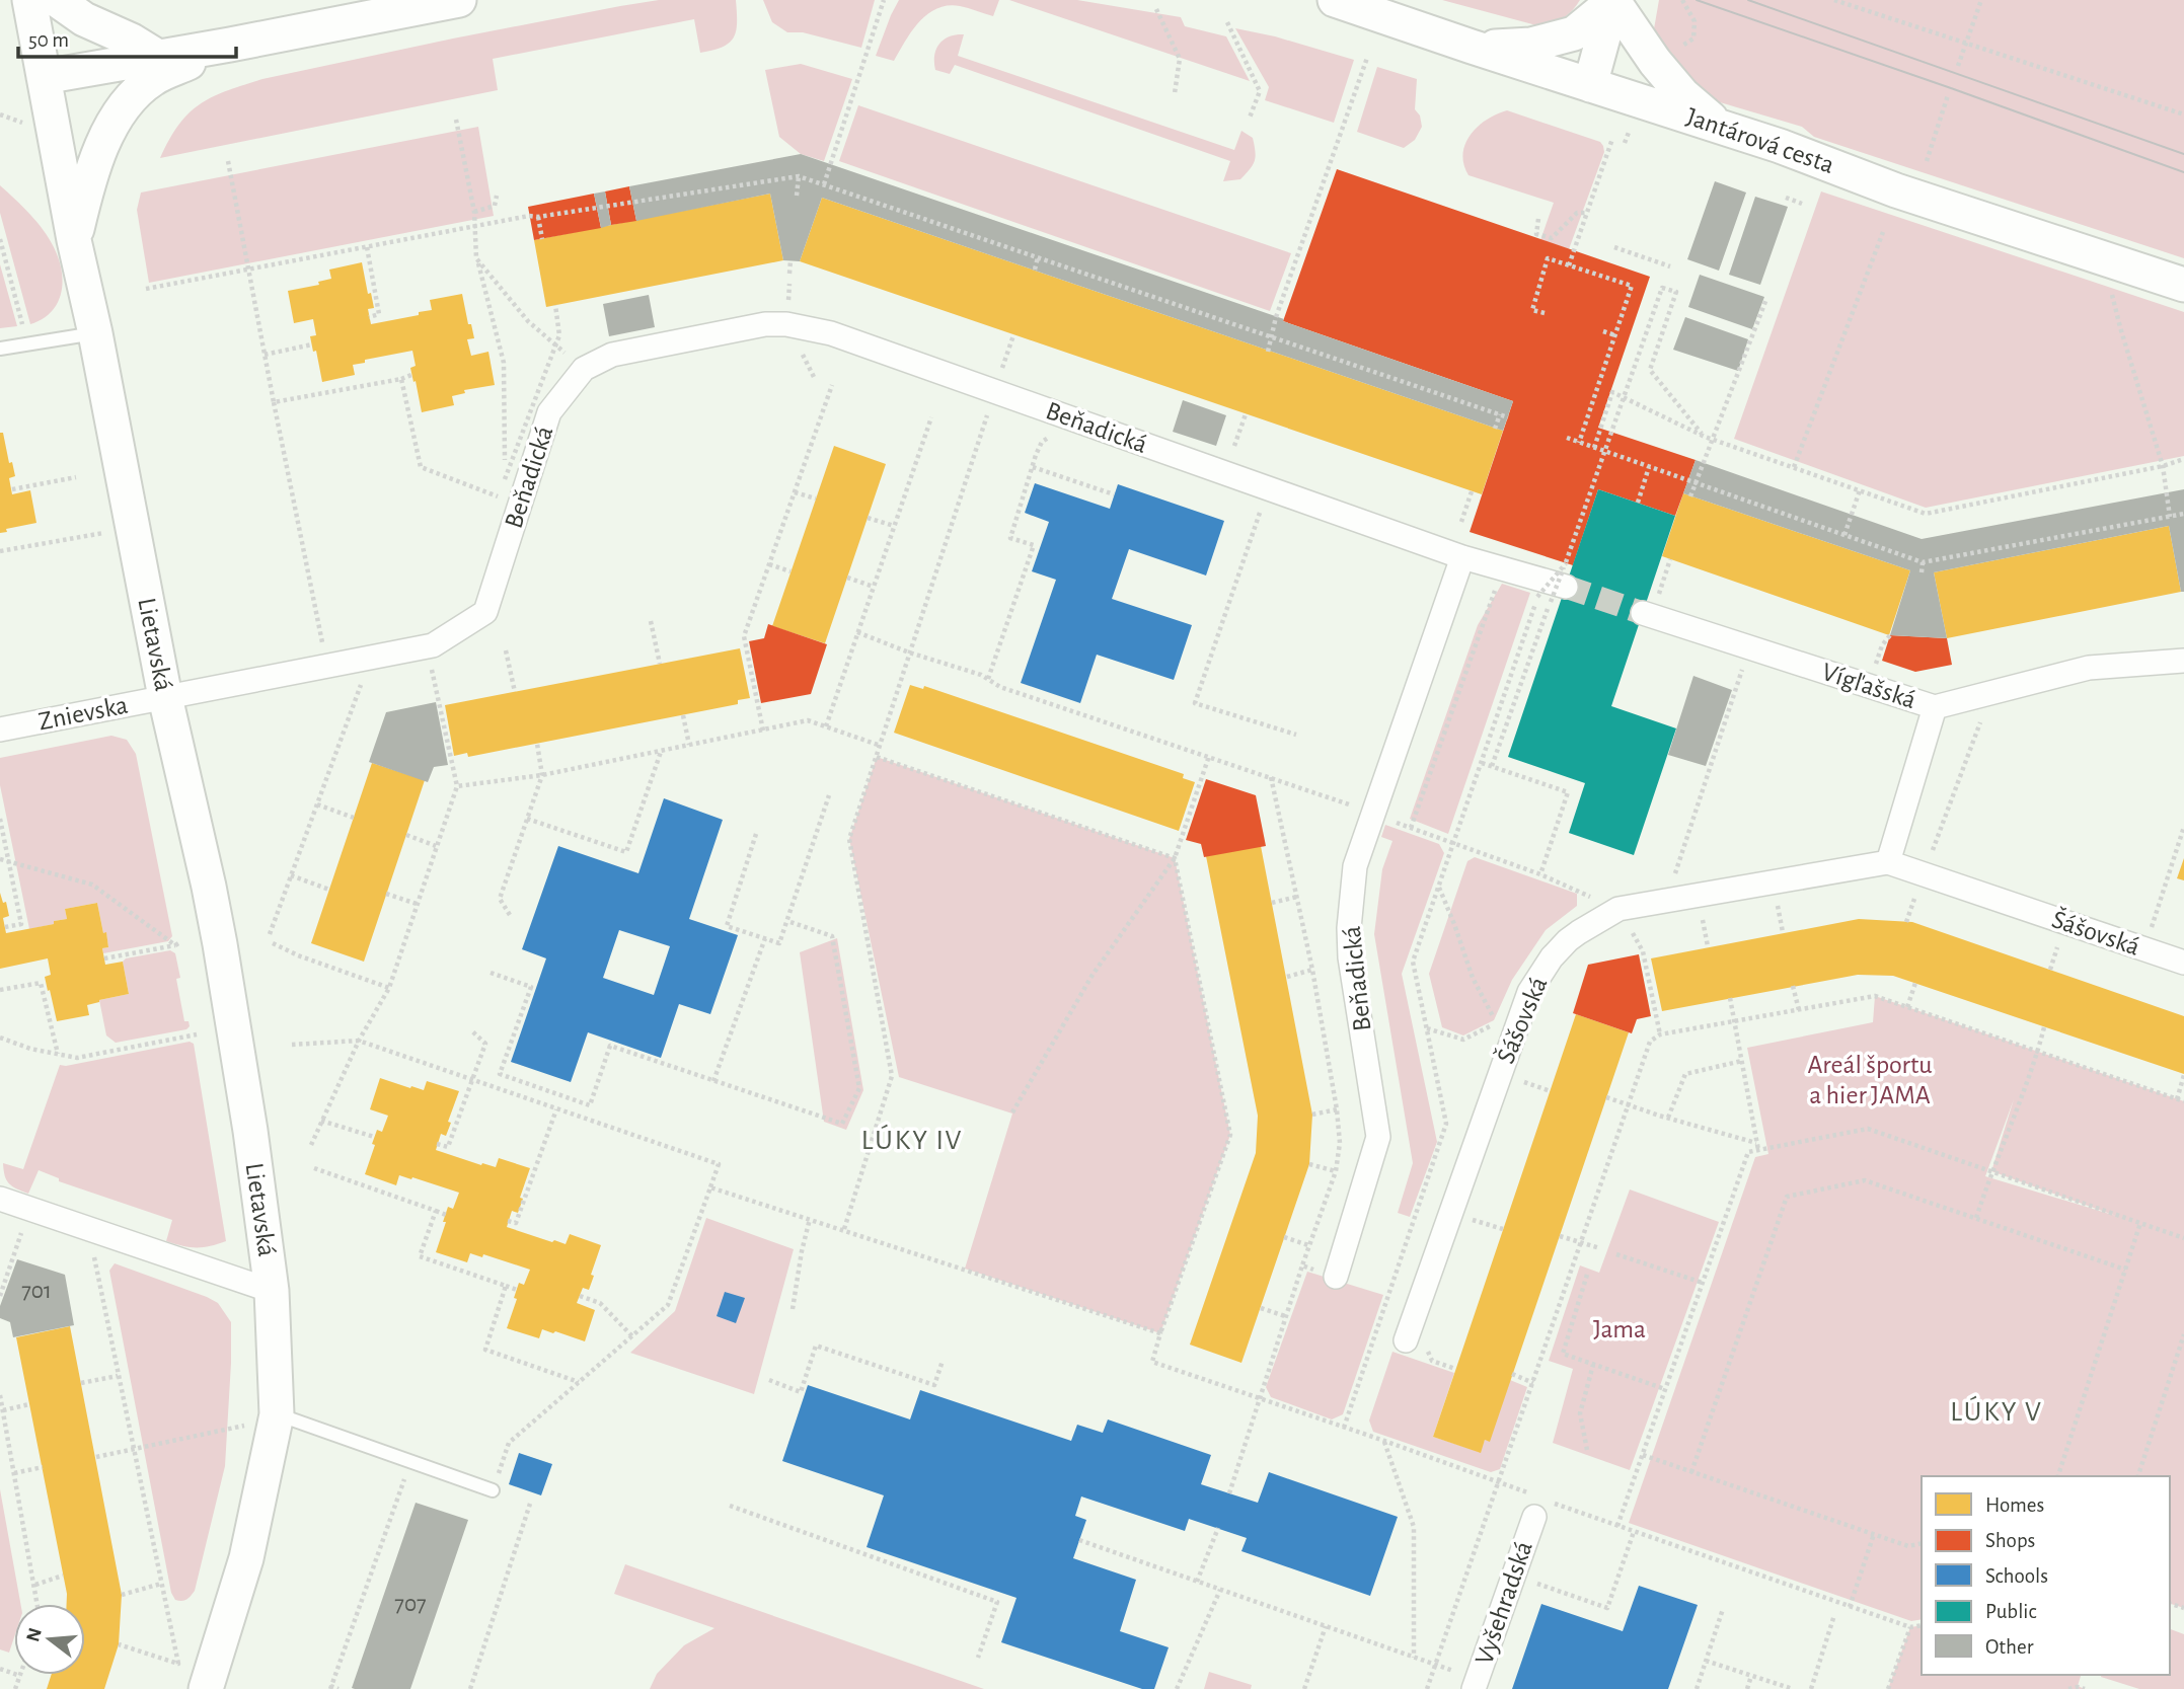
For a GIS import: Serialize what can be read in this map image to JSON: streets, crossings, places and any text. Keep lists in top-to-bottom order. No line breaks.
{"streets":{"street":["Jantárová cesta","Beňadická","Lietavská","Vígľašská","Znievska","Šášovská","Vyšehradská"]},"crossings":[["Beňadická","Lietavská"],["Beňadická","Znievska"],["Lietavská","Znievska"]],"districts":["LÚKY IV","LÚKY V"],"parks":["Areál športu a hier JAMA","Jama"],"house_numbers":["701","707"],"legend":["Homes","Shops","Schools","Public","Other"],"scale_bar":"50 m","north":"left"}
